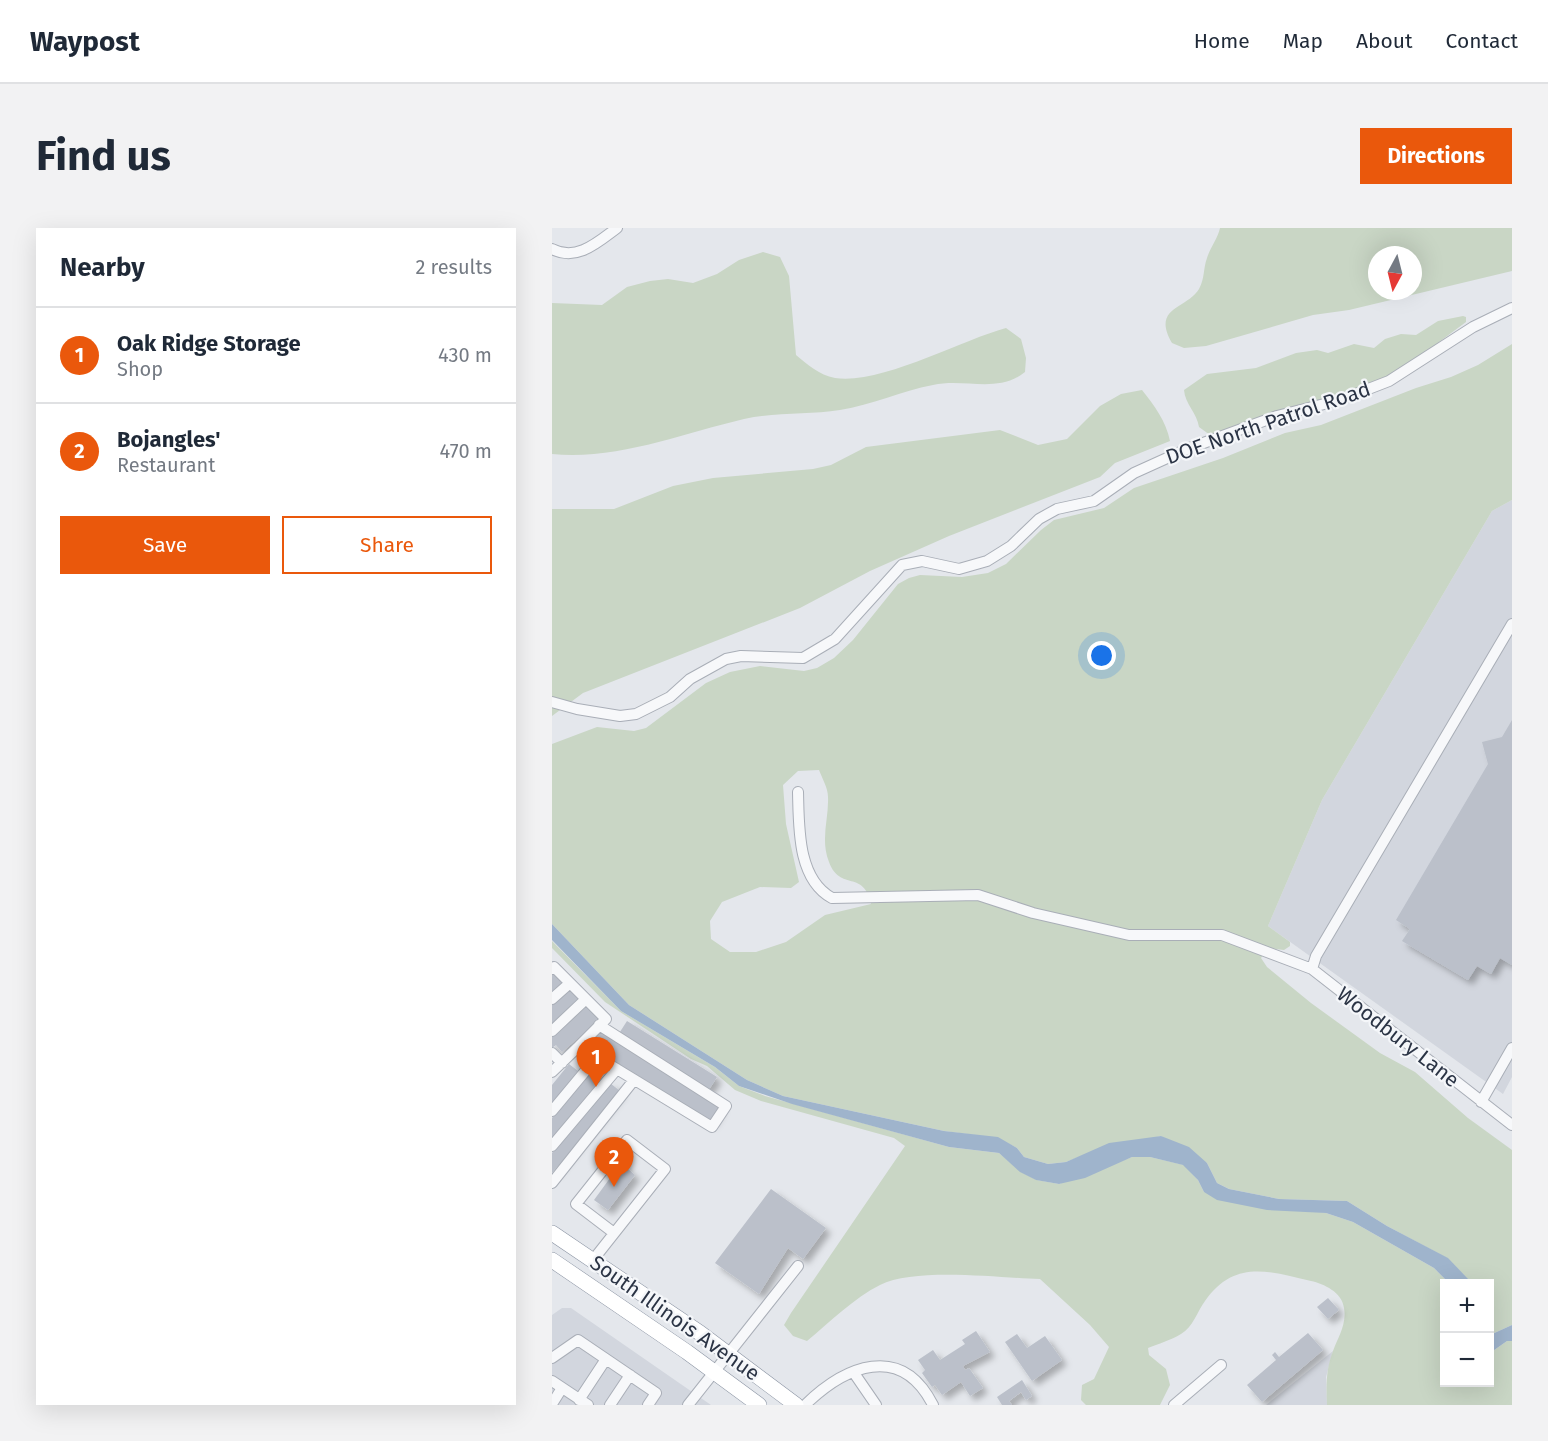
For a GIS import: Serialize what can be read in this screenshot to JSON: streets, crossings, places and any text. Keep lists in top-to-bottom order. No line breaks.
{"streets":{"highway":["South Illinois Avenue"],"street":["DOE North Patrol Road","Woodbury Lane"]},"north":"bottom","page":{"header":"Waypost","nav":["Home","Map","About","Contact"],"buttons":["Directions",["Save","Share"]],"title":"Find us","heading":["Nearby","2 results"],"list":[{"mark":"1","name":"Oak Ridge Storage","note":"Shop","value":"430 m"},{"mark":"2","name":"Bojangles'","note":"Restaurant","value":"470 m"}],"pins":["1","2"],"map_buttons":["+","−"]}}
